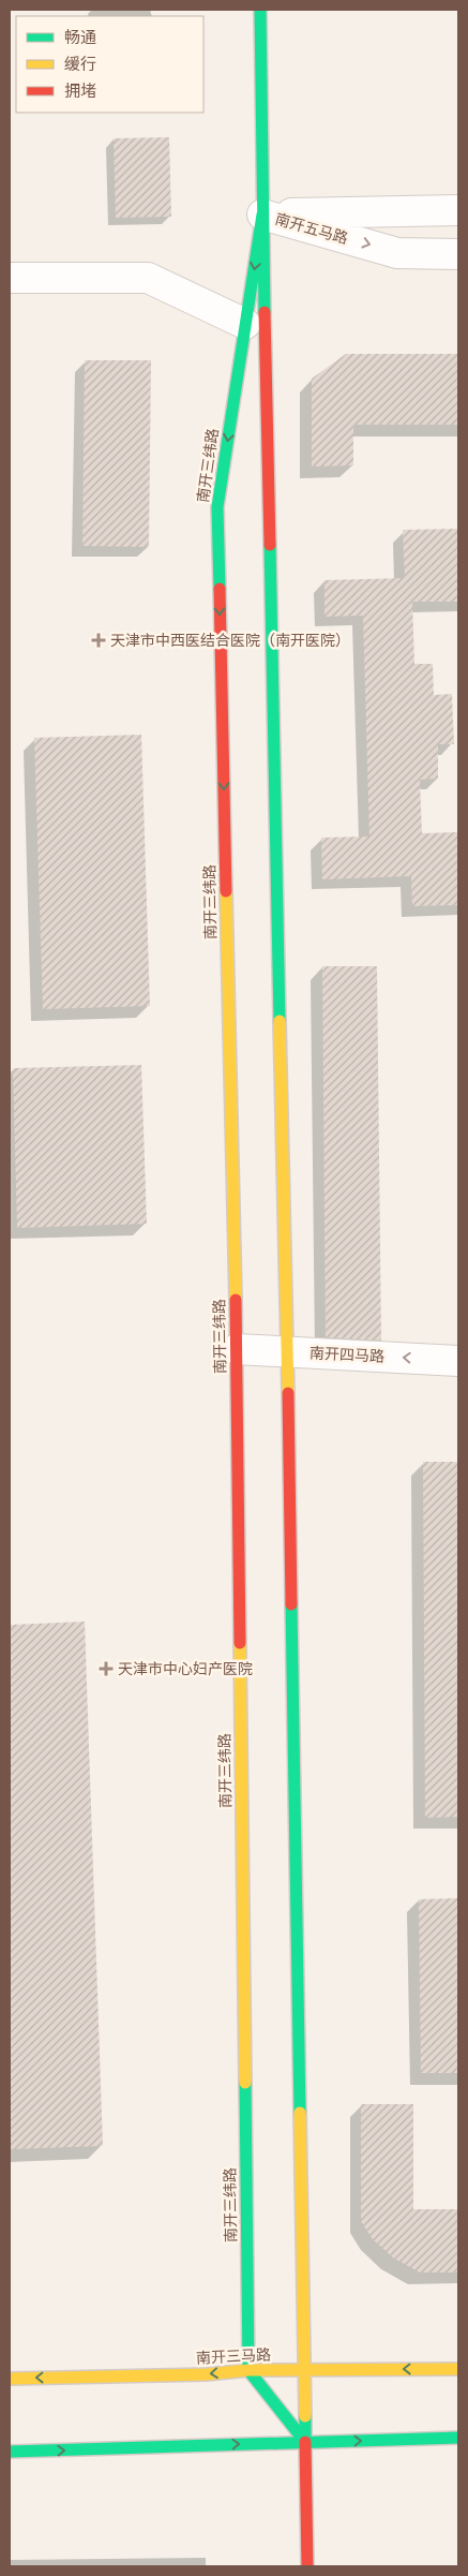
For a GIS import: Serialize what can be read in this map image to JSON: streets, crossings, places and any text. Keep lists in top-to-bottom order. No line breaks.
{"streets":{"street":["南开五马路","南开三纬路","南开四马路","南开三马路"]},"crossings":[["南开五马路","南开三纬路"],["南开三纬路","南开四马路"],["南开三纬路","南开三马路"]],"one_way":["南开四马路"],"places":{"health":["天津市中西医结合医院（南开医院）","天津市中心妇产医院"]},"legend":["畅通","缓行","拥堵"]}
